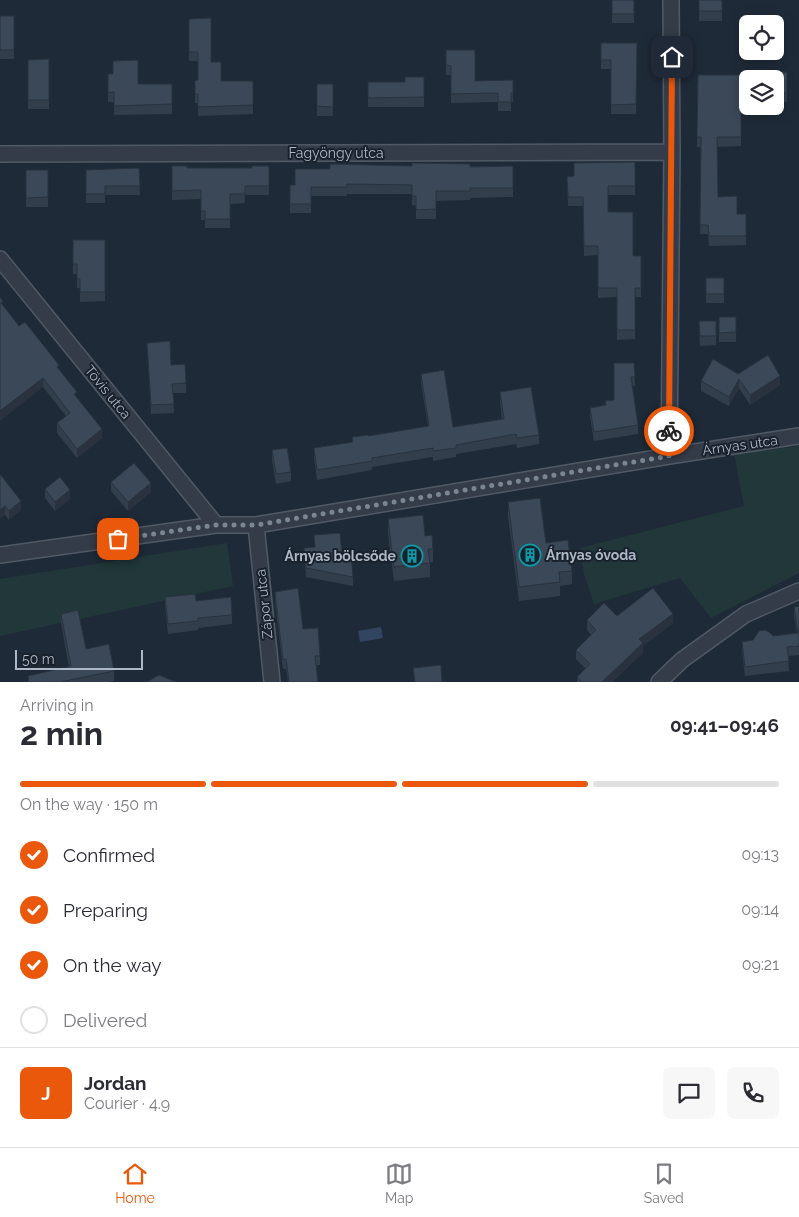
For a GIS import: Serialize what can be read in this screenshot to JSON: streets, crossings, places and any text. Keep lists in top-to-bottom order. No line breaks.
{"streets":{"street":["Fagyöngy utca","Tövis utca","Árnyas utca","Zápor utca"]},"crossings":[["Tövis utca","Árnyas utca"],["Árnyas utca","Zápor utca"]],"places":{"building":["Árnyas óvoda","Árnyas bölcsőde"]},"scale_bar":"50 m","page":{"scale":"50 m","heading":["2 min","Arriving in","09:41–09:46"],"panel":["Jordan","Courier · 4.9"],"bar":"On the way · 150 m","list":[["Confirmed","09:13"],["Preparing","09:14"],["On the way","09:21"],"Delivered"],"round":"J","tabs":["Home","Map","Saved"]}}
